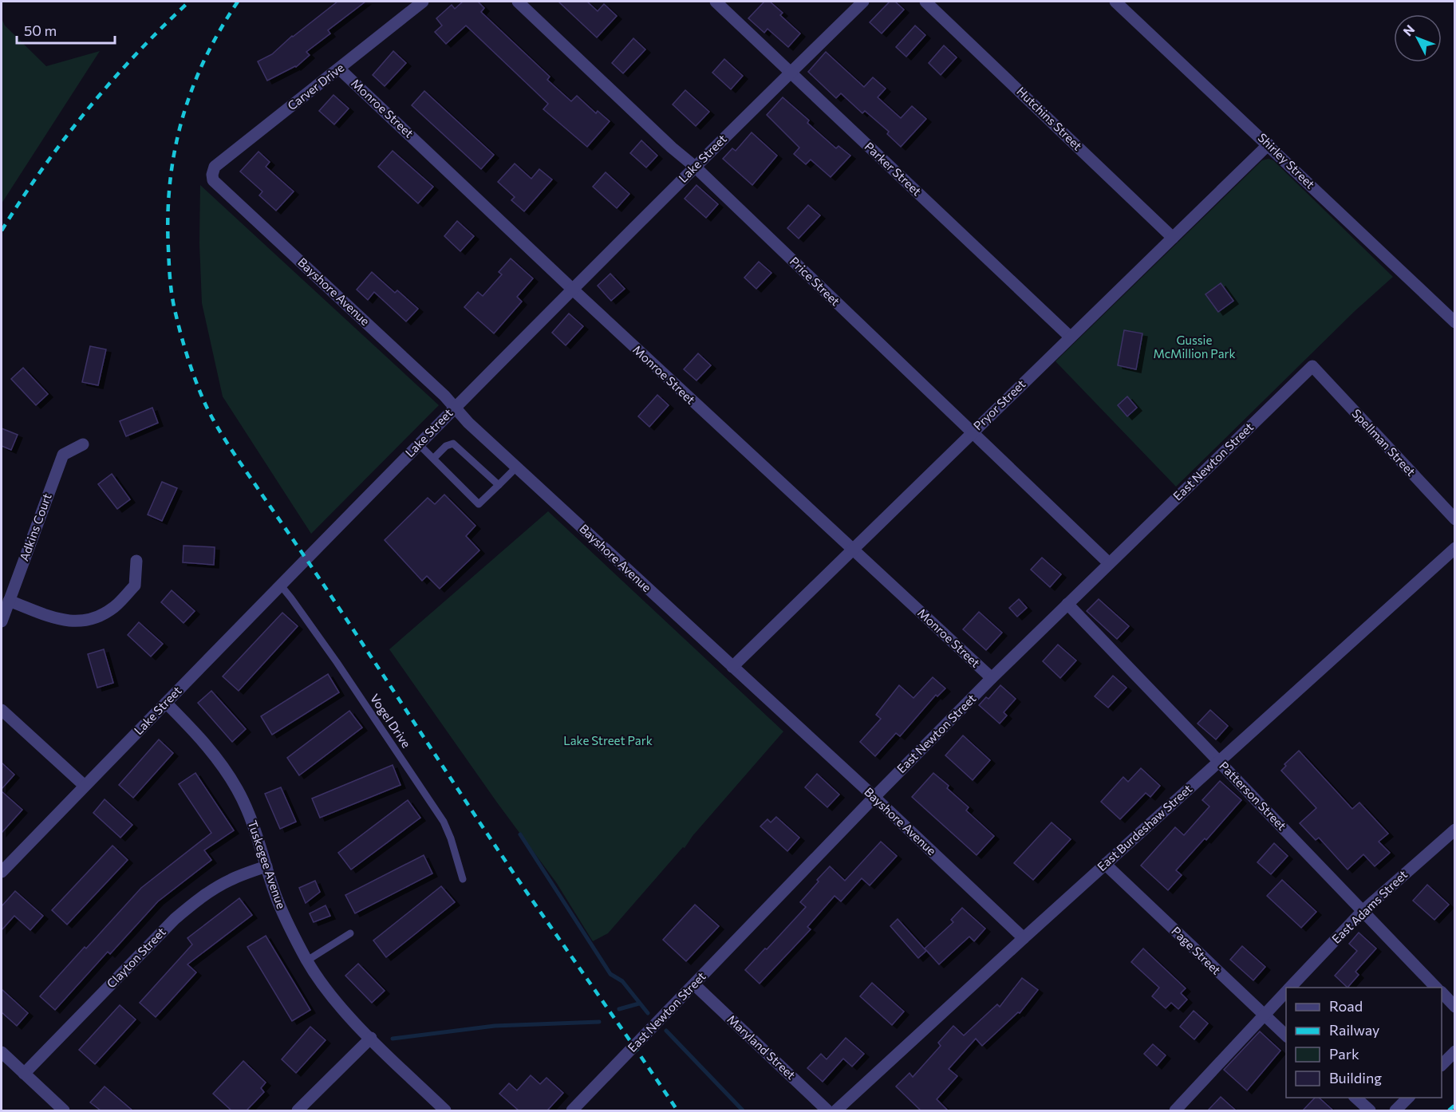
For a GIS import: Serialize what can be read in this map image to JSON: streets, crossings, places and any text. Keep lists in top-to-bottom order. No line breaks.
{"streets":{"street":["Carver Drive","Monroe Street","Hutchins Street","Lake Street","Shirley Street","Parker Street","Price Street","Bayshore Avenue","Pryor Street","Spellman Street","East Newton Street","Adkins Court","Patterson Street","East Burdeshaw Street","Tuskegee Avenue","East Adams Street","Page Street","Clayton Street","Maryland Street"],"lane":["Vogel Drive"]},"crossings":[["Carver Drive","Monroe Street"],["Carver Drive","Bayshore Avenue"],["Monroe Street","Lake Street"],["Monroe Street","Pryor Street"],["Monroe Street","East Newton Street"],["Hutchins Street","Pryor Street"],["Lake Street","Parker Street"],["Lake Street","Price Street"],["Lake Street","Bayshore Avenue"],["Lake Street","Vogel Drive"],["Lake Street","Tuskegee Avenue"],["Shirley Street","Pryor Street"],["Parker Street","Pryor Street"],["Price Street","Pryor Street"],["Price Street","East Newton Street"],["Bayshore Avenue","Pryor Street"],["Bayshore Avenue","East Newton Street"],["Bayshore Avenue","East Burdeshaw Street"],["Spellman Street","East Newton Street"],["East Newton Street","Patterson Street"],["East Newton Street","Maryland Street"],["Patterson Street","East Burdeshaw Street"],["Patterson Street","East Adams Street"],["East Burdeshaw Street","Page Street"],["Tuskegee Avenue","Clayton Street"],["East Adams Street","Page Street"]],"parks":["Gussie McMillion Park","Lake Street Park"],"legend":["Road","Railway","Park","Building"],"scale_bar":"50 m","north":"top left"}
